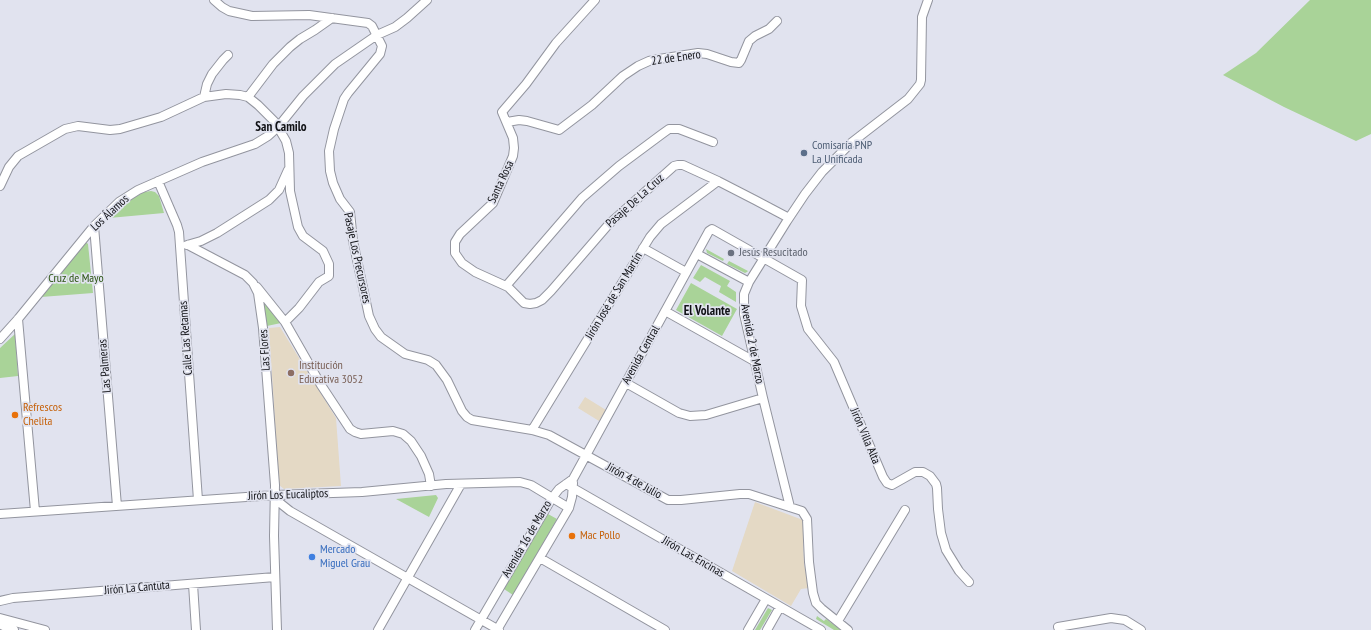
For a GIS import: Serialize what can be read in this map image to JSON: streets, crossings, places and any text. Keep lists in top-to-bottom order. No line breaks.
{"streets":{"street":["22 de Enero","Santa Rosa","Pasaje De La Cruz","Los Álamos","Pasaje Los Precursores","Jirón José de San Martín","Calle Las Retamas","Avenida 2 de Marzo","Las Flores","Avenida Central","Las Palmeras","Jirón Villa Alta","Jirón 4 de Julio","Jirón Los Eucaliptos","Avenida 16 de Marzo","Jirón Las Encinas","Jirón La Cantuta"]},"crossings":[["22 de Enero","Santa Rosa"],["Santa Rosa","Pasaje De La Cruz"],["Pasaje De La Cruz","Jirón José de San Martín"],["Pasaje De La Cruz","Avenida 2 de Marzo"],["Los Álamos","Pasaje Los Precursores"],["Los Álamos","Calle Las Retamas"],["Los Álamos","Las Palmeras"],["Pasaje Los Precursores","Jirón José de San Martín"],["Pasaje Los Precursores","Jirón 4 de Julio"],["Jirón José de San Martín","Jirón 4 de Julio"],["Calle Las Retamas","Jirón Los Eucaliptos"],["Avenida 2 de Marzo","Avenida Central"],["Avenida 2 de Marzo","Jirón Villa Alta"],["Avenida 2 de Marzo","Jirón 4 de Julio"],["Las Flores","Jirón Los Eucaliptos"],["Las Flores","Jirón La Cantuta"],["Avenida Central","Jirón Villa Alta"],["Avenida Central","Jirón 4 de Julio"],["Avenida Central","Avenida 16 de Marzo"],["Avenida Central","Jirón Las Encinas"],["Las Palmeras","Jirón Los Eucaliptos"],["Jirón Los Eucaliptos","Avenida 16 de Marzo"],["Avenida 16 de Marzo","Jirón Las Encinas"]],"districts":["San Camilo","El Volante"],"parks":["Cruz de Mayo"],"places":["Comisaría PNP La Unificada","Jesús Resucitado","Institución Educativa 3052","Refrescos Chelita","Mac Pollo","Mercado Miguel Grau"]}
